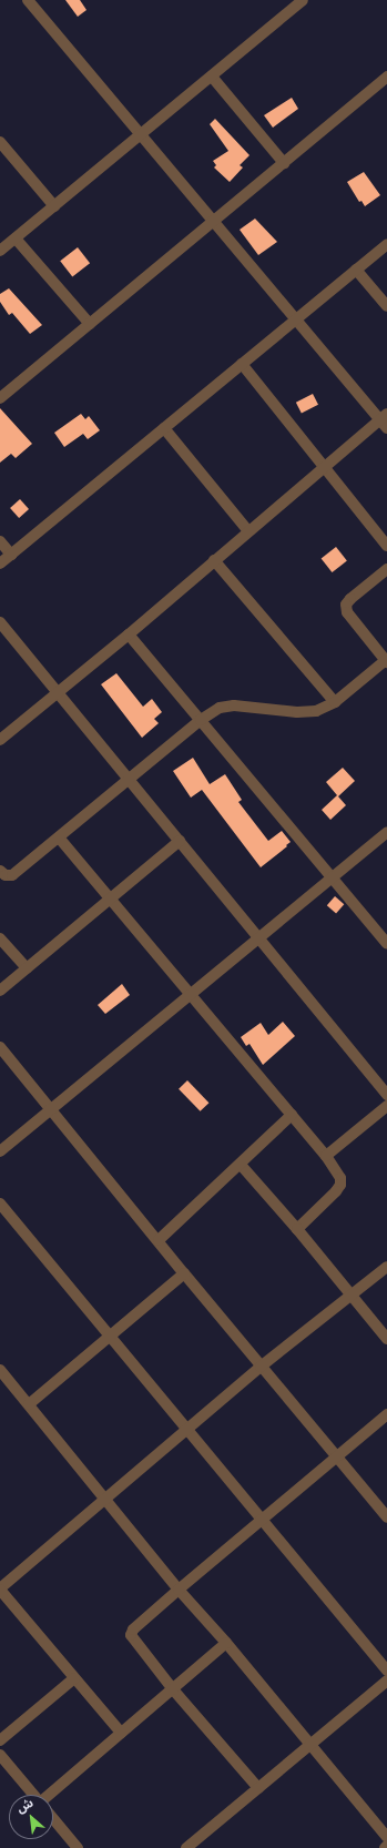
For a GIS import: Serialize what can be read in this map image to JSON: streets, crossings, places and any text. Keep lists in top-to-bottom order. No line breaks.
{"north":"top left"}
